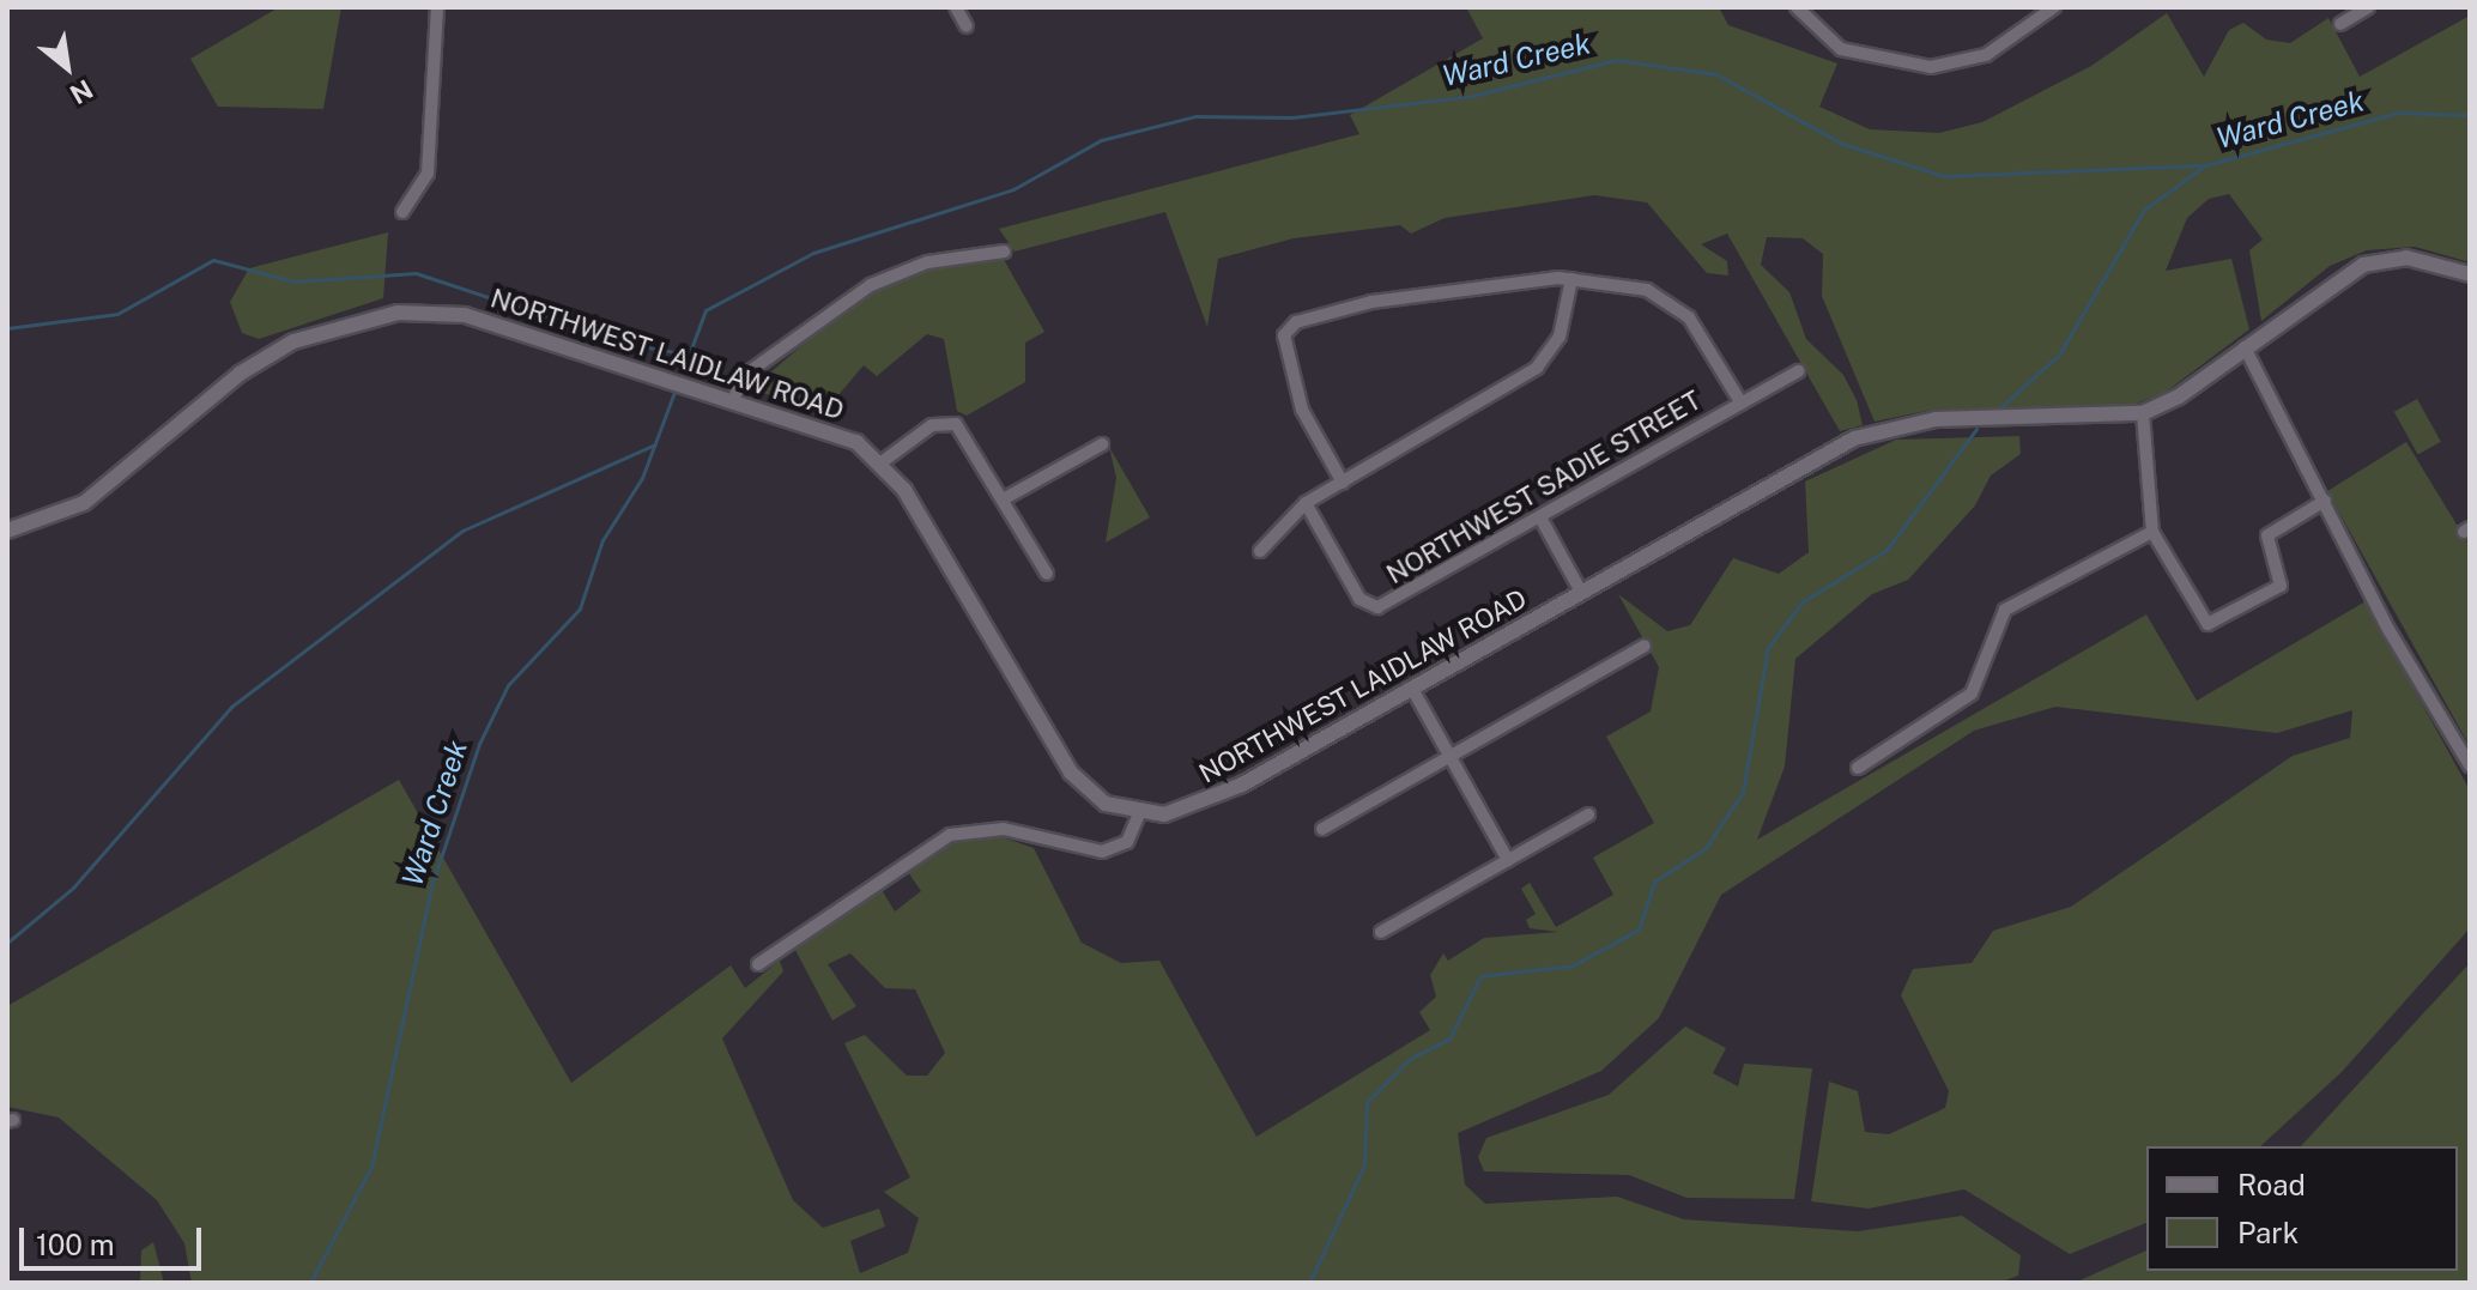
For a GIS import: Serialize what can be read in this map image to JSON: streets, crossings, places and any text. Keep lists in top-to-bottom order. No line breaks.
{"streets":{"street":["NORTHWEST LAIDLAW ROAD","NORTHWEST SADIE STREET"]},"water":["Ward Creek"],"legend":["Road","Park"],"scale_bar":"100 m","north":"bottom right"}
